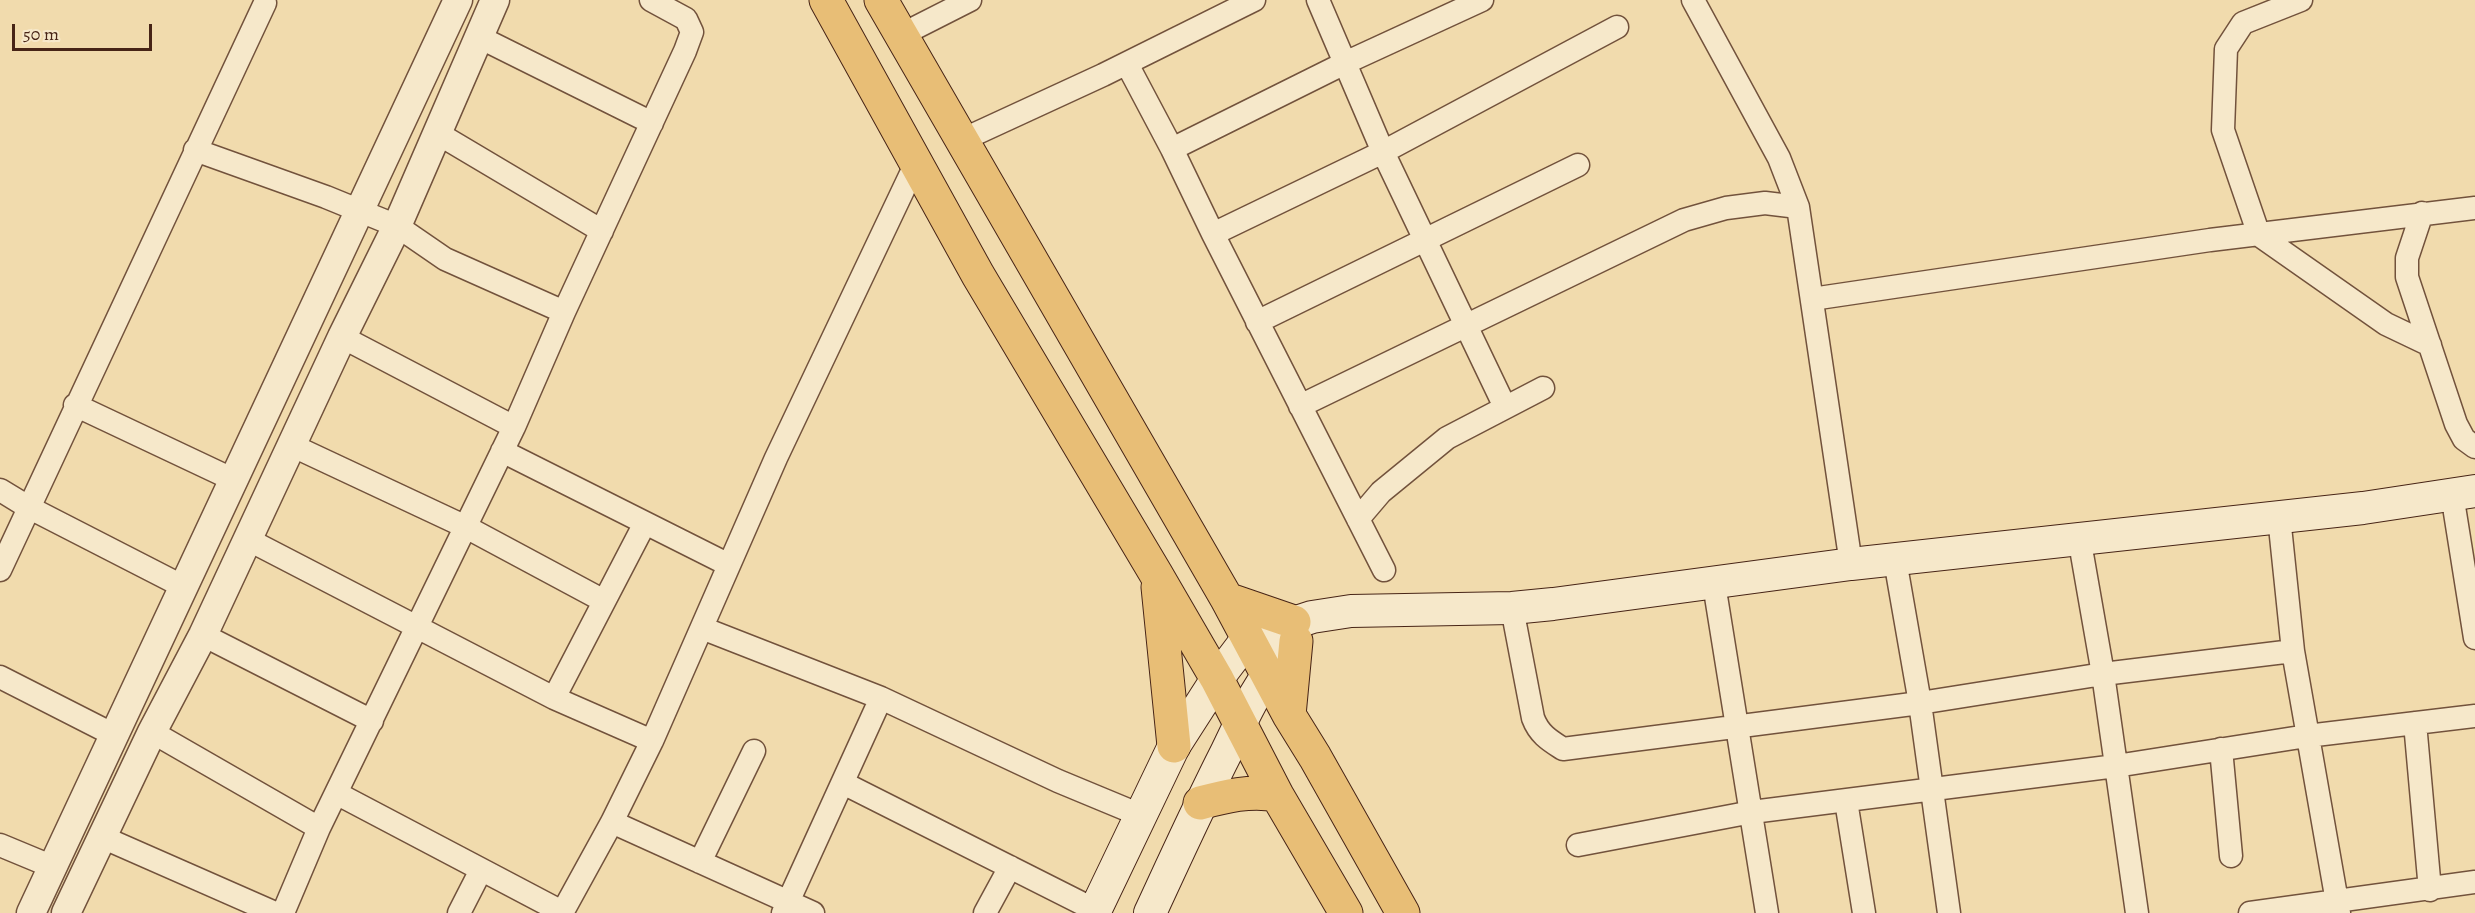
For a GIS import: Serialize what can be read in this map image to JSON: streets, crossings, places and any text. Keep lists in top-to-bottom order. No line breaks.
{"scale_bar":"50 m"}
